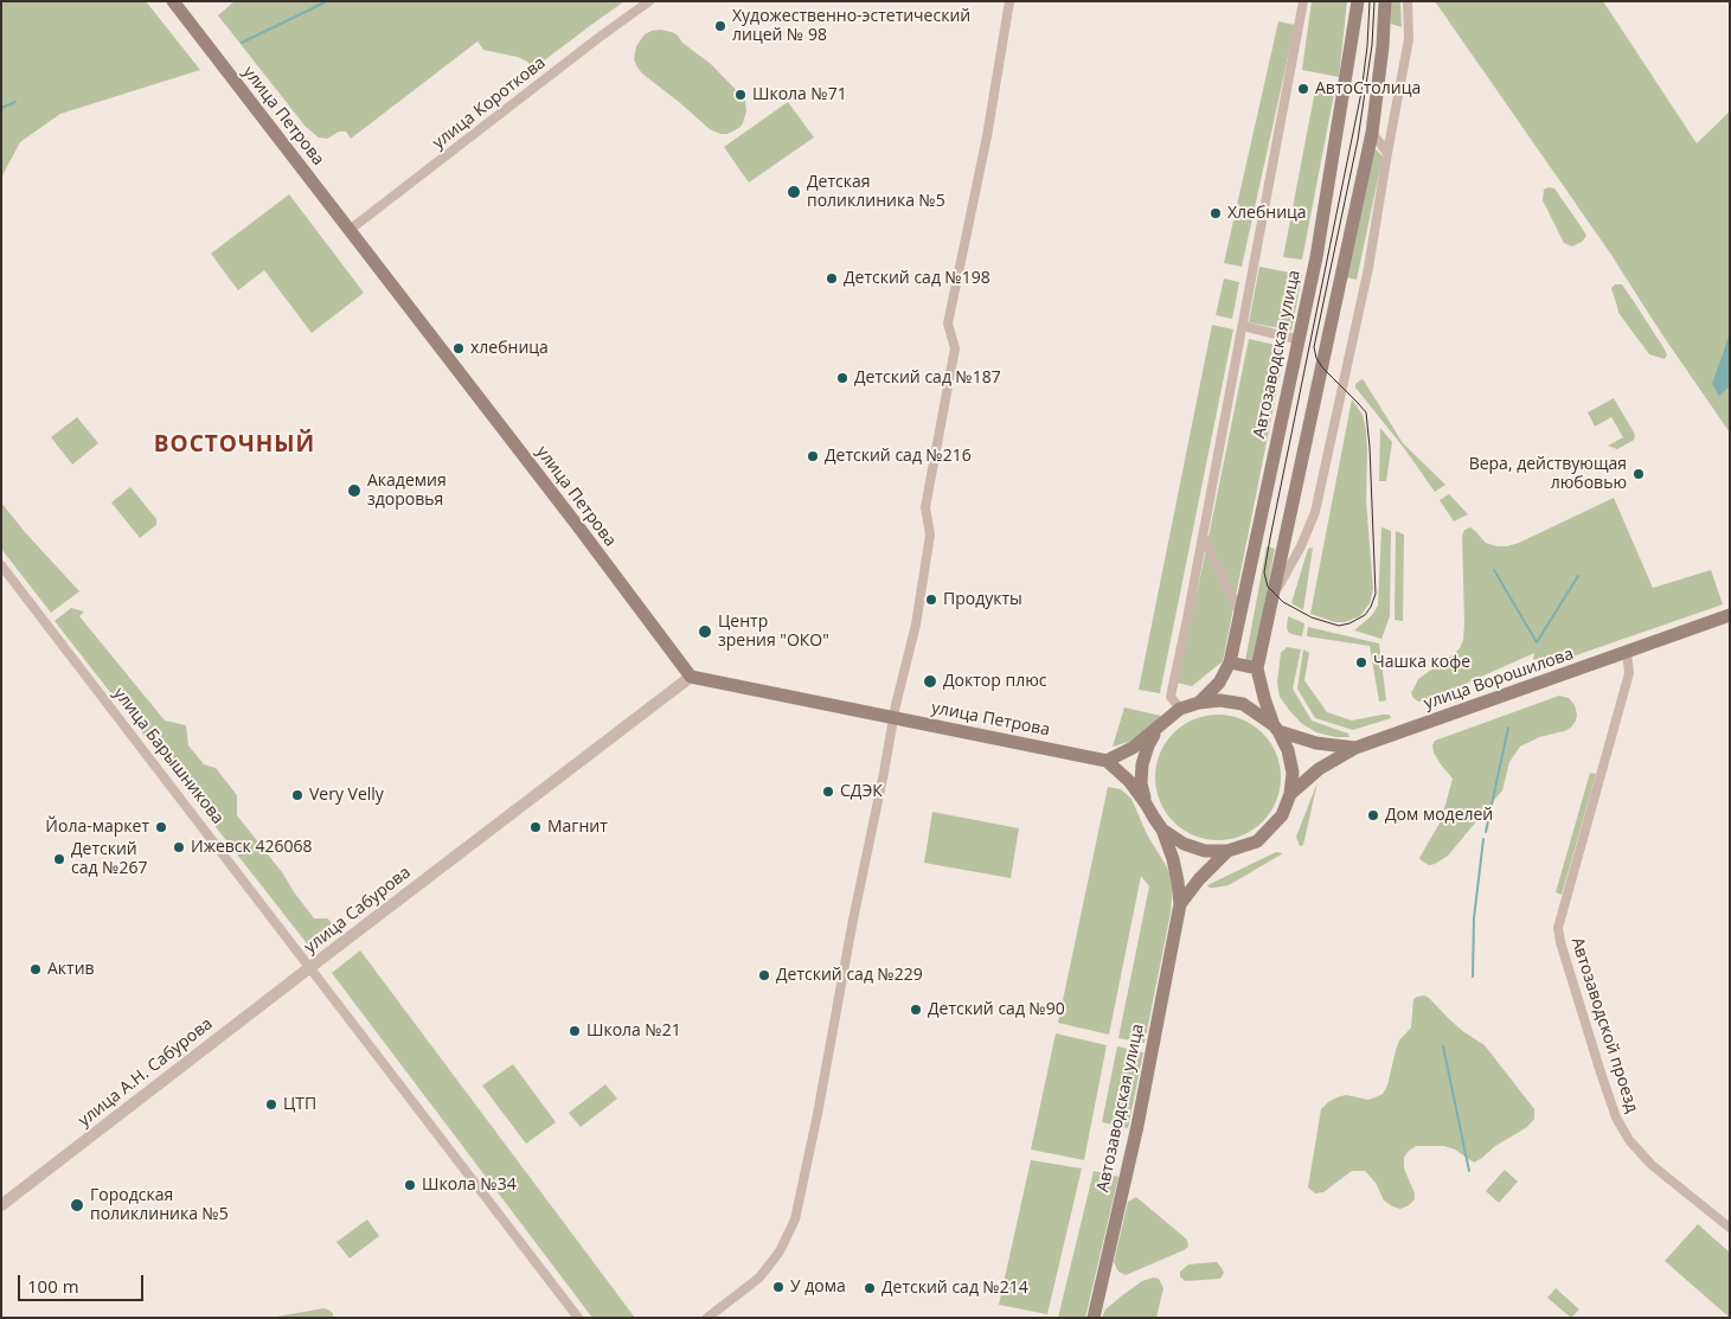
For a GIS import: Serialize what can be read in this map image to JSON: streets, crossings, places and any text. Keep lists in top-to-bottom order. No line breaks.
{"streets":{"main road":["улица Петрова","Автозаводская улица","улица Ворошилова"],"street":["улица Короткова","улица Барышникова","улица Сабурова","Автозаводской проезд","улица А.Н. Сабурова"]},"crossings":[["улица Короткова","улица Петрова"],["улица Петрова","улица Сабурова"],["Автозаводская улица","улица Ворошилова"],["улица Ворошилова","Автозаводской проезд"],["улица Барышникова","улица Сабурова"],["улица Барышникова","улица А.Н. Сабурова"],["улица Сабурова","улица А.Н. Сабурова"]],"districts":["ВОСТОЧНЫЙ"],"places":["Художественно-эстетический лицей № 98","АвтоСтолица","Школа №71","Детская поликлиника №5","Хлебница","Детский сад №198","хлебница","Детский сад №187","Детский сад №216","Вера, действующая любовью","Академия здоровья","Продукты","Центр зрения \"ОКО\"","Чашка кофе","Доктор плюс","СДЭК","Very Velly","Дом моделей","Йола-маркет","Магнит","Ижевск 426068","Детский сад №267","Актив","Детский сад №229","Детский сад №90","Школа №21","ЦТП","Школа №34","Городская поликлиника №5","У дома","Детский сад №214"],"scale_bar":"100 m"}
